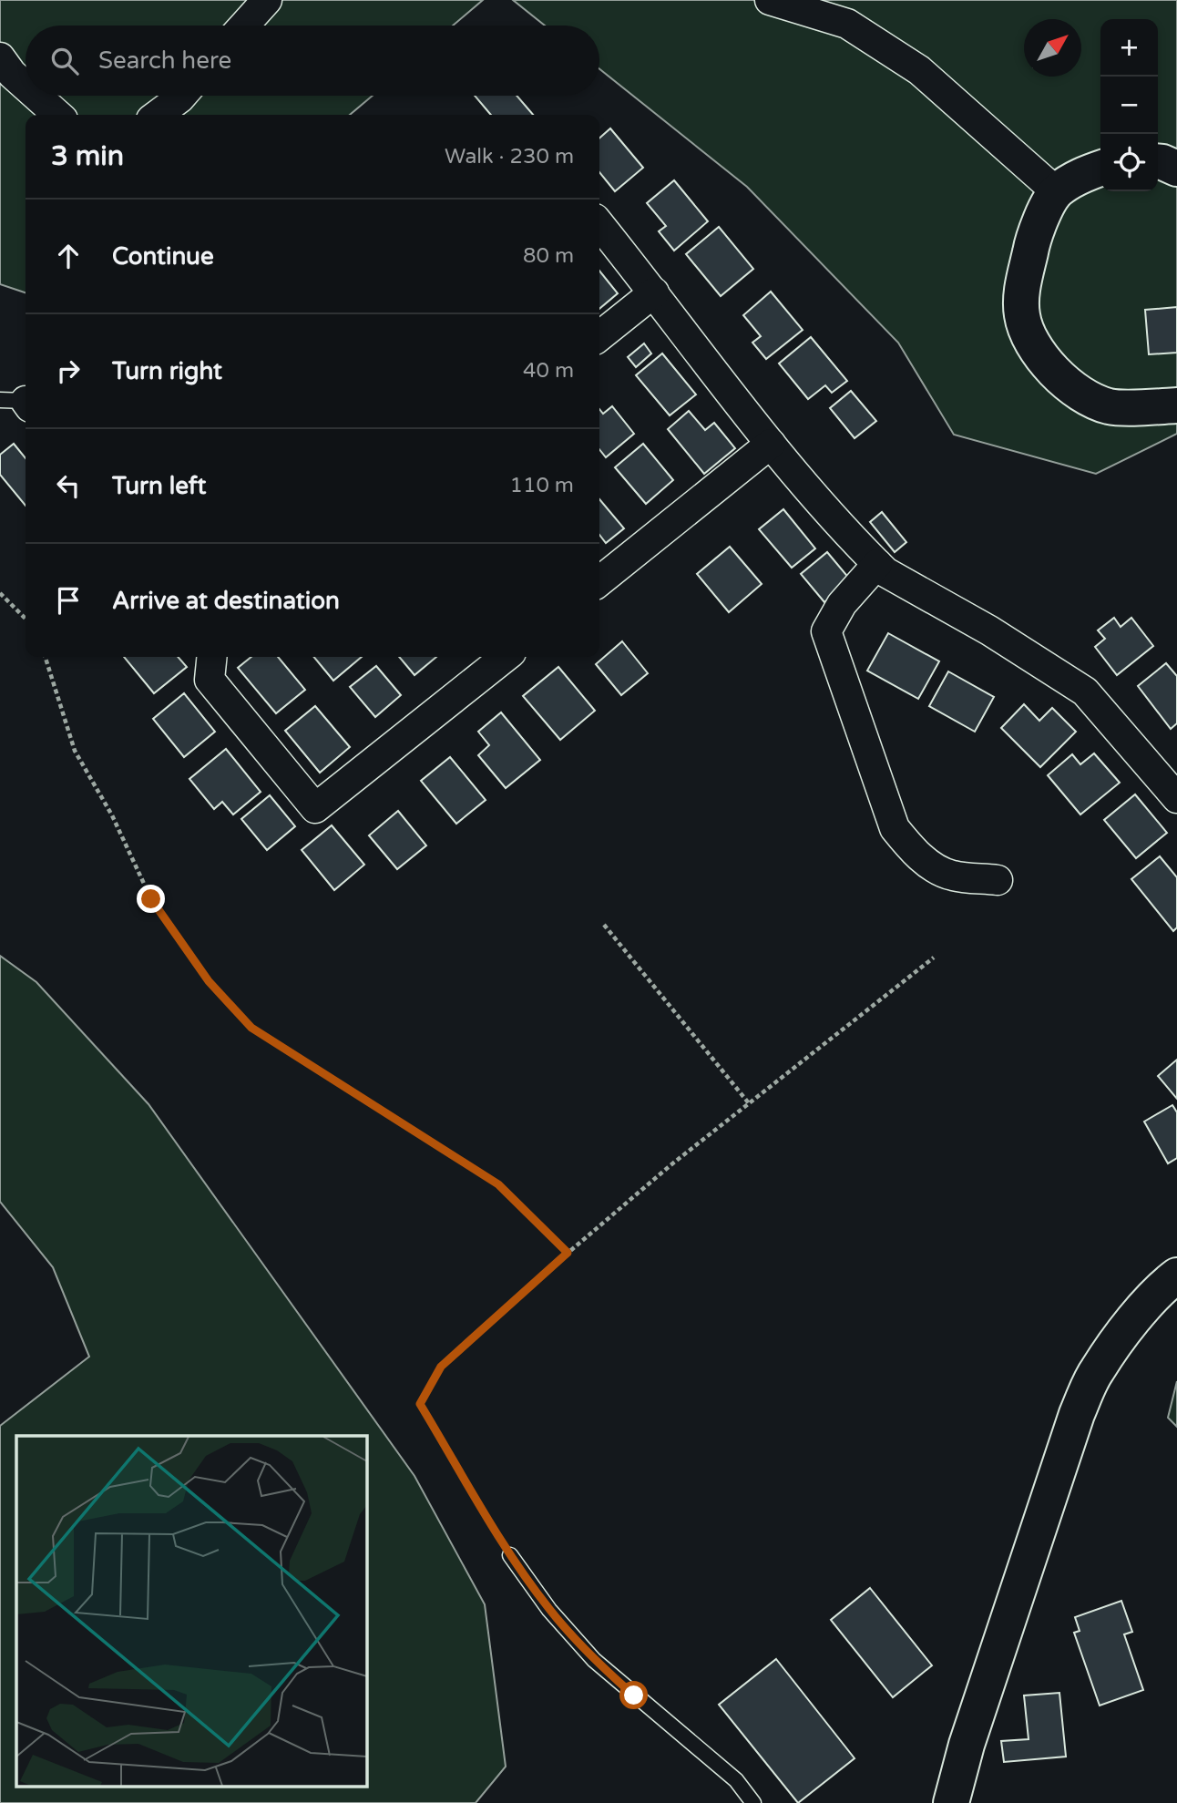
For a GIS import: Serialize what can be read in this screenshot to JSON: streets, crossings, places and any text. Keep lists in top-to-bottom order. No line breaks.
{"north":"top right","page":{"map_buttons":["+","−"],"search":"Search here","heading":["3 min","Walk · 230 m"],"list":[["Continue","80 m"],["Turn right","40 m"],["Turn left","110 m"],"Arrive at destination"]}}
